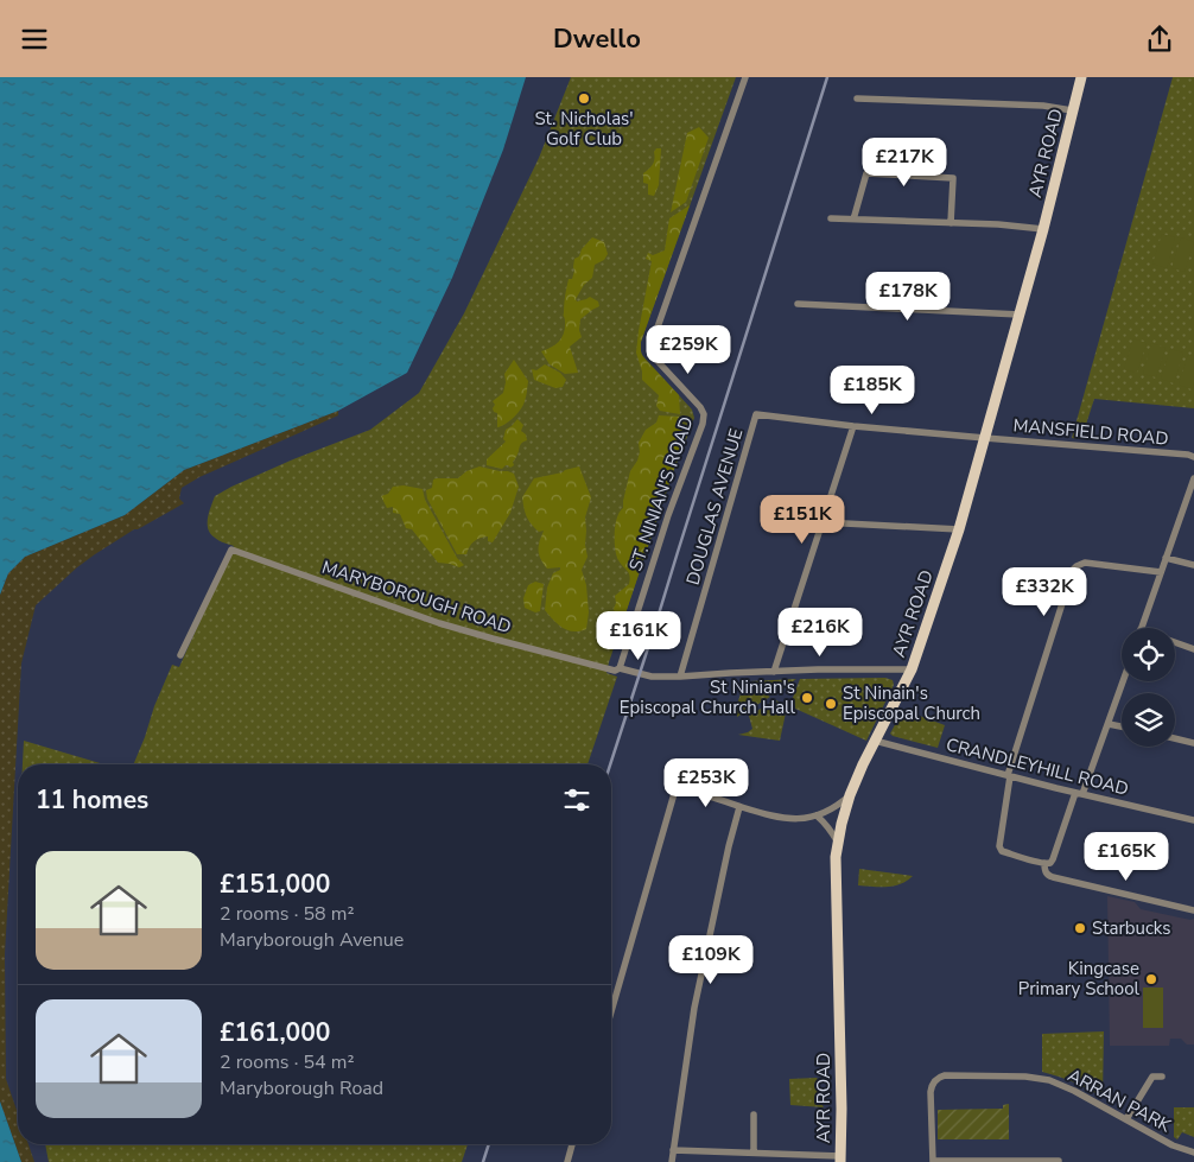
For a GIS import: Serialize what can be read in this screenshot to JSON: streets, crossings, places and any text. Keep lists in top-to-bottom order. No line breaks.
{"streets":{"main road":["AYR ROAD"],"street":["MANSFIELD ROAD","ST. NINIAN'S ROAD","DOUGLAS AVENUE","MARYBOROUGH ROAD","CRANDLEYHILL ROAD","ARRAN PARK"]},"crossings":[["AYR ROAD","MANSFIELD ROAD"],["AYR ROAD","MARYBOROUGH ROAD"],["AYR ROAD","CRANDLEYHILL ROAD"],["MANSFIELD ROAD","DOUGLAS AVENUE"],["ST. NINIAN'S ROAD","MARYBOROUGH ROAD"],["DOUGLAS AVENUE","MARYBOROUGH ROAD"]],"places":["St. Nicholas' Golf Club","St Ninian's Episcopal Church Hall","St Ninain's Episcopal Church","Starbucks","Kingcase Primary School"],"page":{"header":"Dwello","price":["£217K","£178K","£259K","£185K","£151K","£332K","£216K","£161K","£253K","£165K","£109K"],"heading":"11 homes","list":[{"name":"£151,000","note":"2 rooms · 58 m² · Maryborough Avenue"},{"name":"£161,000","note":"2 rooms · 54 m² · Maryborough Road"}]}}
